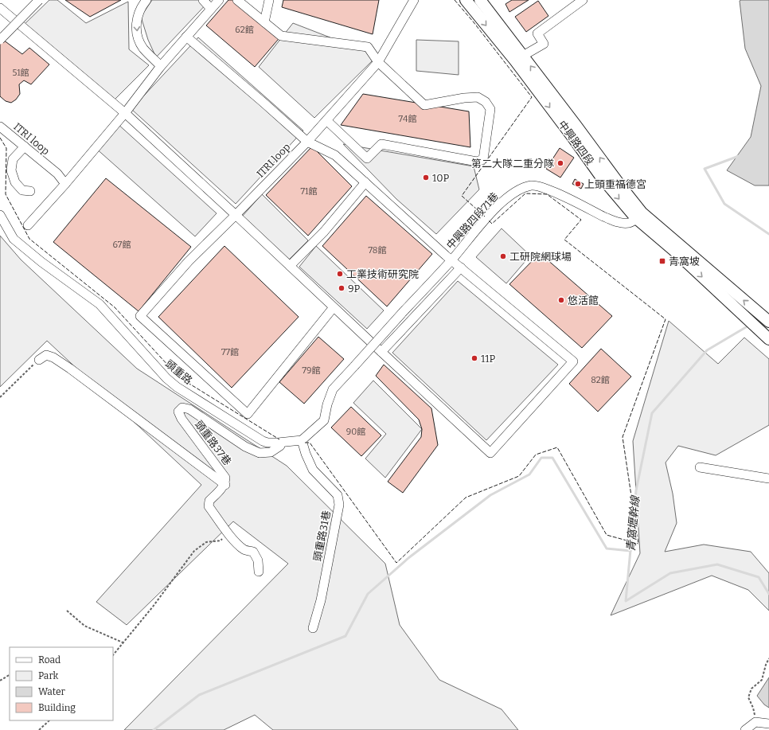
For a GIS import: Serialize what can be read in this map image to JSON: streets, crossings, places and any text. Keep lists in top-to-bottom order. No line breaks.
{"streets":{"main road":["中興路四段"],"street":["ITRI loop","中興路四段71巷","頭重路","頭重路37巷","頭重路31巷"]},"crossings":[["中興路四段","中興路四段71巷"],["中興路四段71巷","頭重路"],["中興路四段71巷","頭重路31巷"],["頭重路","頭重路31巷"]],"water":["青窩壢幹線"],"places":{"other":["第二大隊二重分隊","10P","上頭重福德宮","工研院網球場","工業技術研究院","9P","悠活館","11P"],"transit":["青窩坡"]},"house_numbers":["62館","51館","74館","71館","67館","78館","77館","79館","82館","90館"],"legend":["Road","Park","Water","Building"]}
